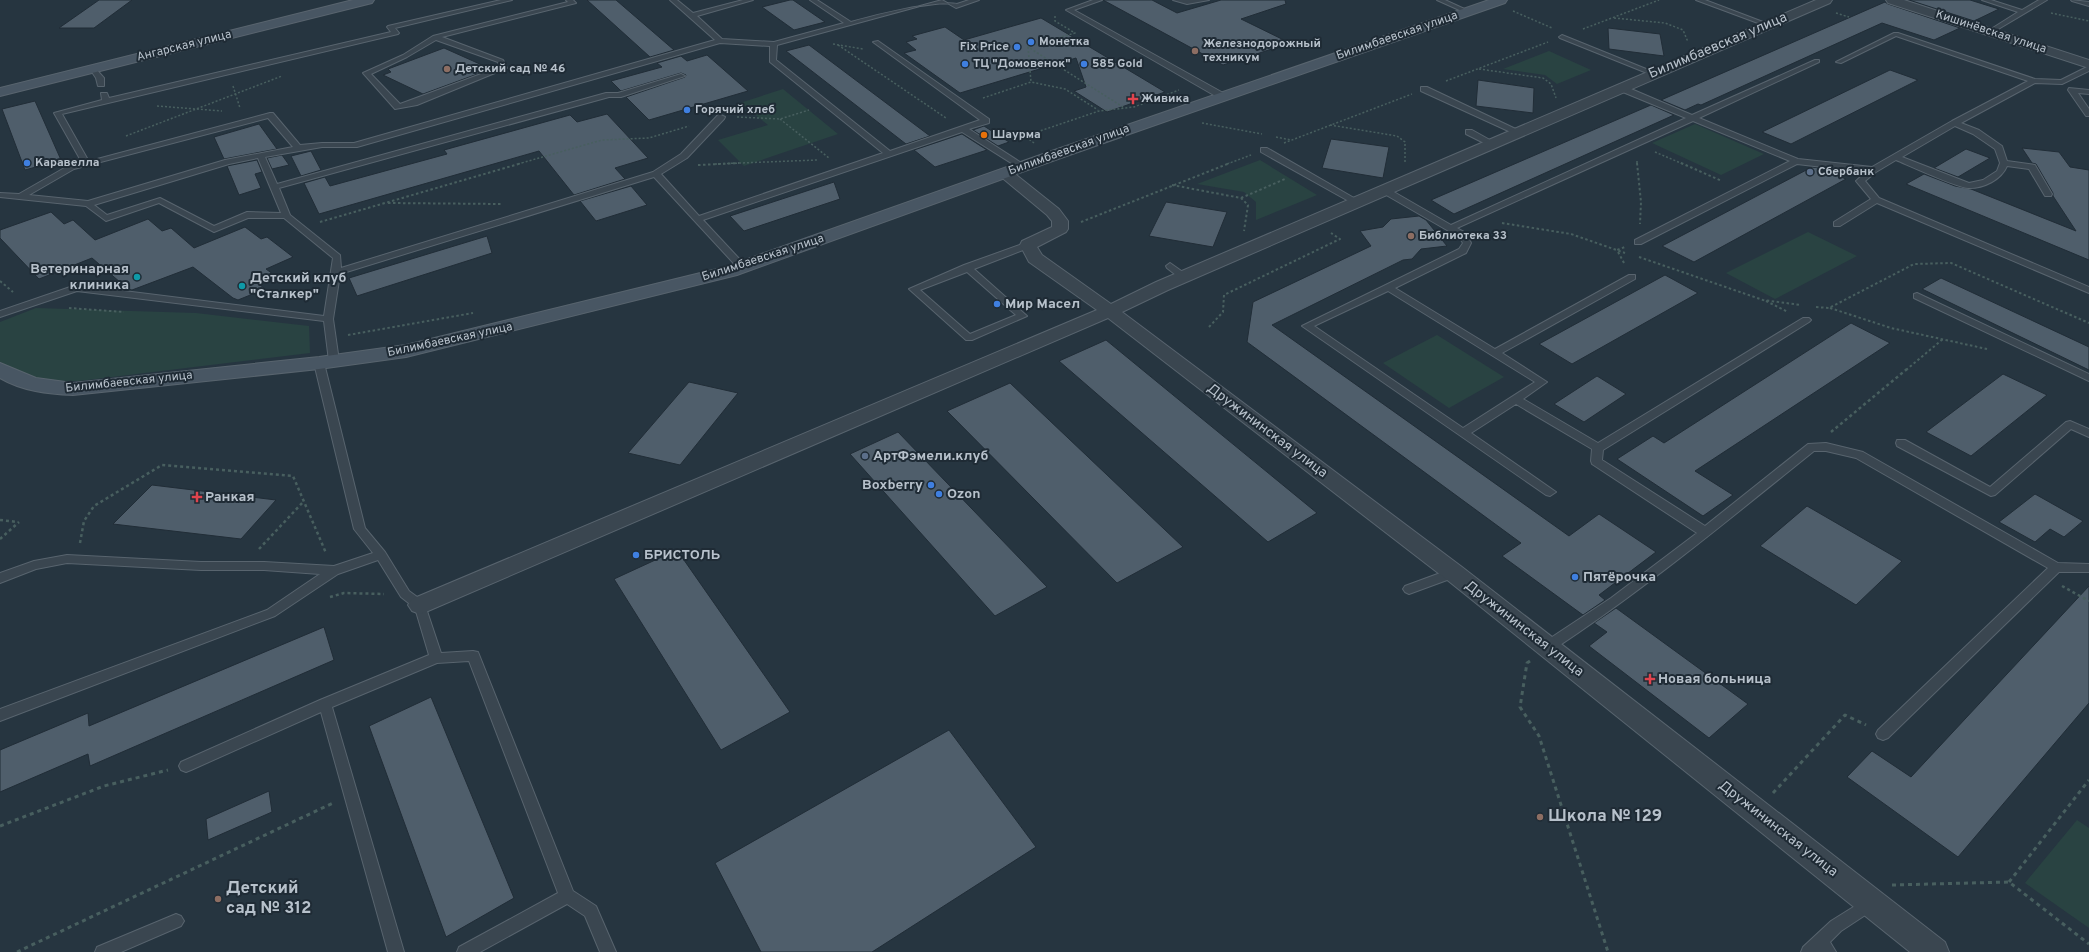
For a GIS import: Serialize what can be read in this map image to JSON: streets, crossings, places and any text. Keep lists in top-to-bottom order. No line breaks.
{"streets":{"main road":["Билимбаевская улица","Ангарская улица"],"street":["Кишинёвская улица","Дружининская улица"]},"crossings":[["Билимбаевская улица","Дружининская улица"]],"places":{"other":["Монетка","Fix Price","Железнодорожный техникум","ТЦ \"Домовенок\"","585 Gold","Детский сад № 46","Горячий хлеб","Шаурма","Каравелла","Сбербанк","Библиотека 33","Ветеринарная клиника","Детский клуб \"Сталкер\"","Мир Масел","АртФэмели.клуб","Boxberry","Ozon","БРИСТОЛЬ","Пятёрочка","Школа № 129","Детский сад № 312"],"health":["Живика","Ранкая","Новая больница"]}}
